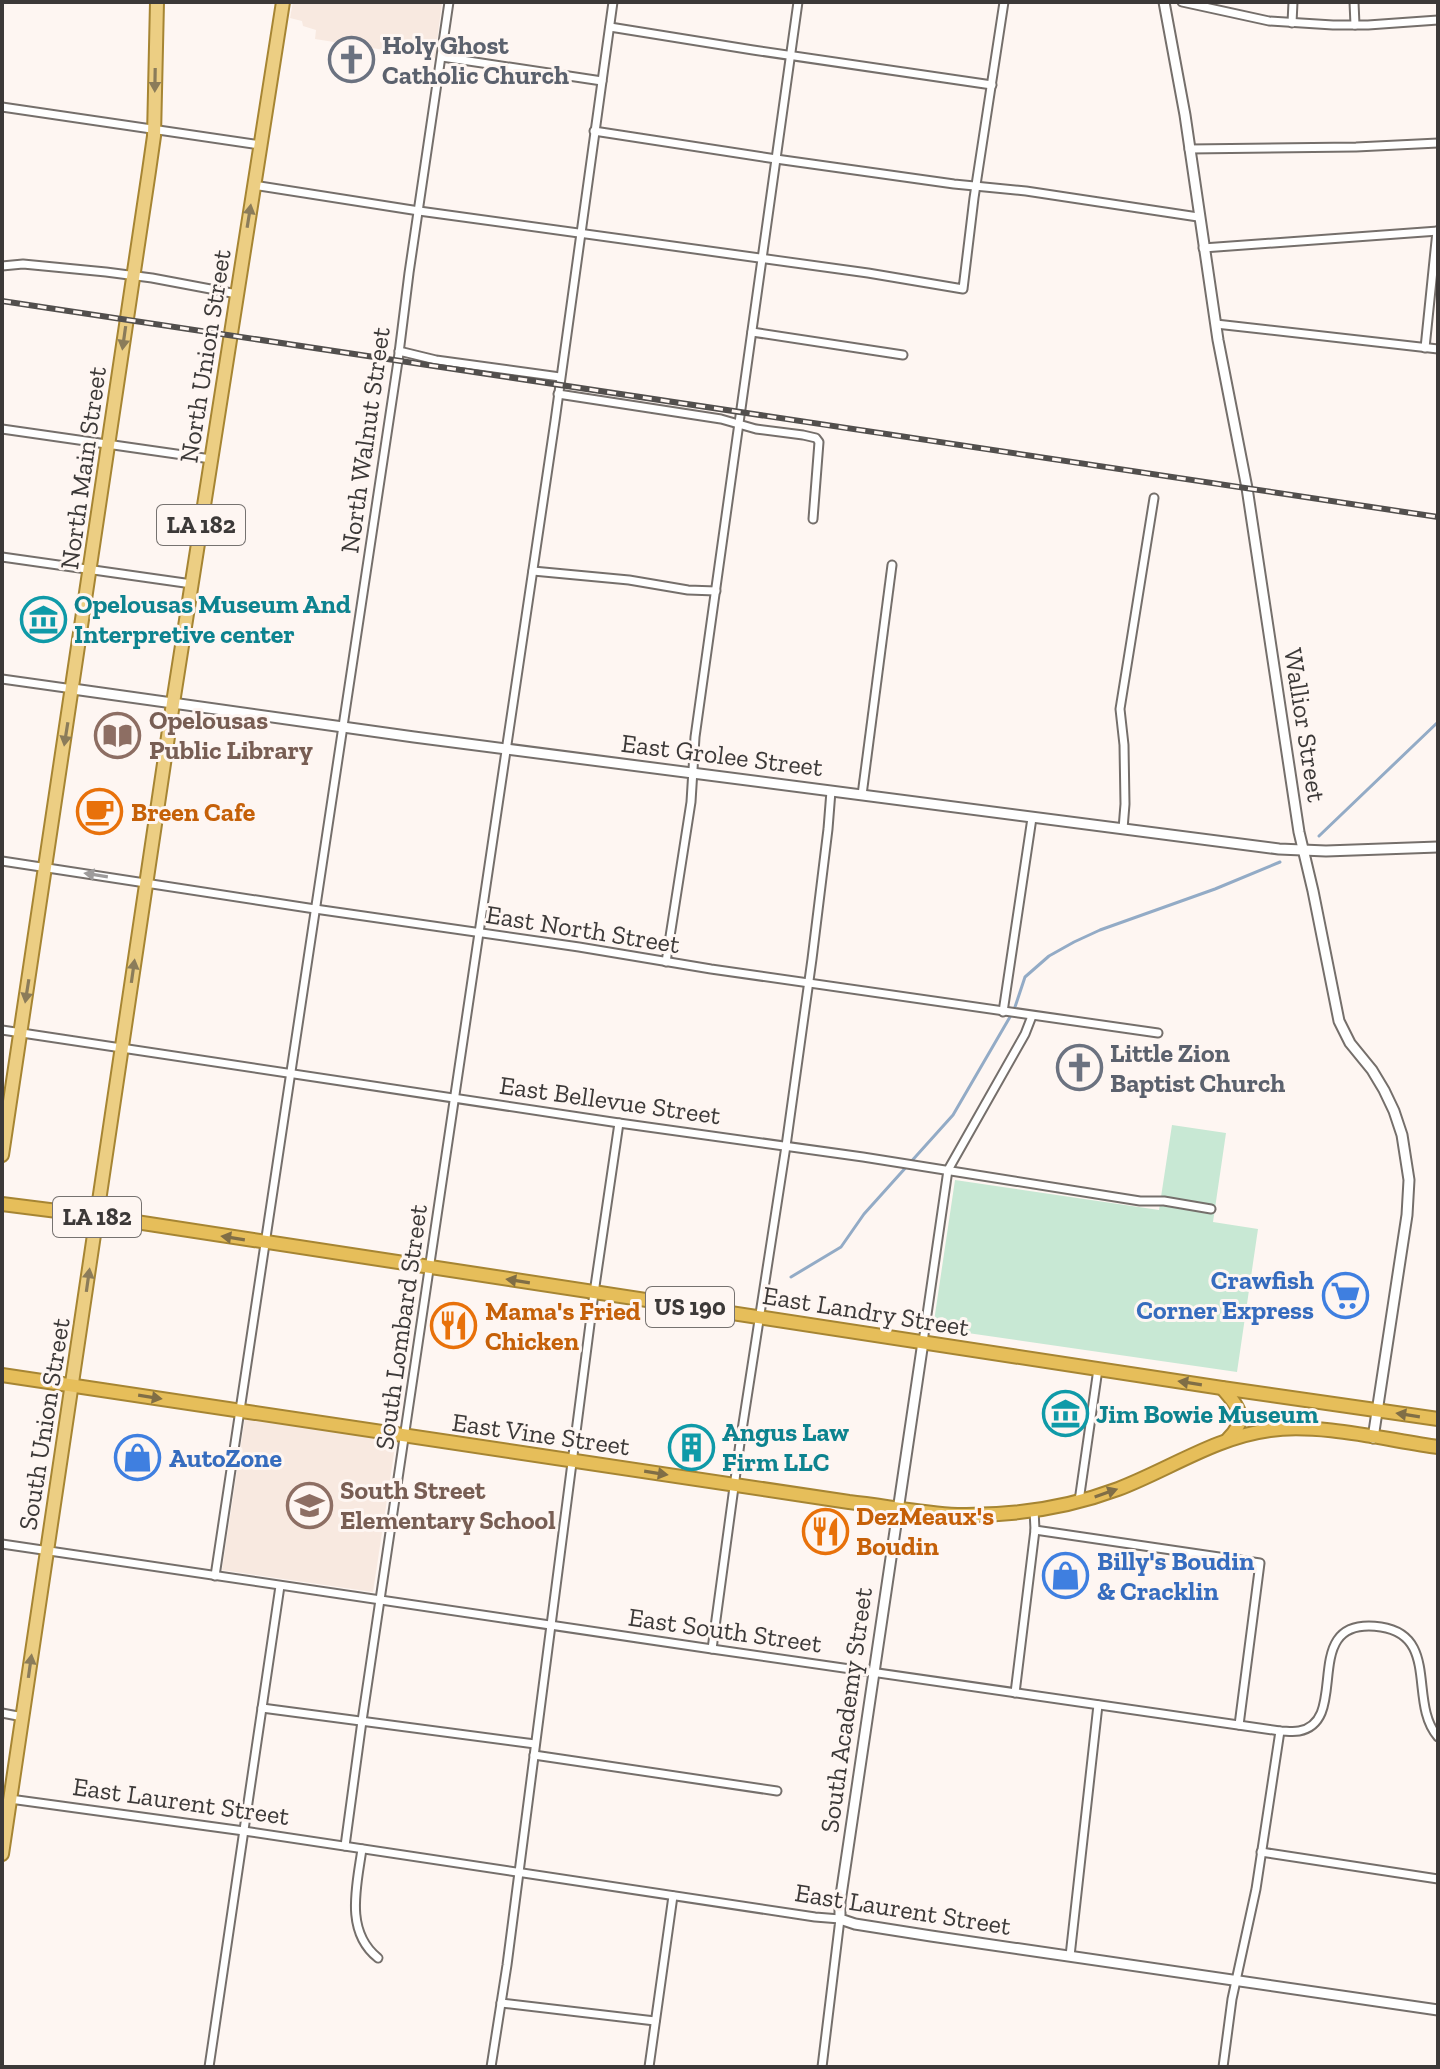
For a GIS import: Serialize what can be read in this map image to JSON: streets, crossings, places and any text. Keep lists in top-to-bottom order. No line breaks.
{"streets":{"highway":["US 190","East Landry Street","East Vine Street"],"main road":["North Union Street","North Main Street","LA 182","South Union Street"],"street":["North Walnut Street","Wallior Street","East Grolee Street","East North Street","East Bellevue Street","South Lombard Street","East South Street","South Academy Street","East Laurent Street"]},"crossings":[["North Union Street","East Grolee Street"],["North Union Street","East North Street"],["North Union Street","East Bellevue Street"],["North Union Street","South Union Street"],["North Walnut Street","East Grolee Street"],["North Walnut Street","East North Street"],["North Walnut Street","East Bellevue Street"],["North Walnut Street","East Landry Street"],["North Walnut Street","East Vine Street"],["North Walnut Street","East South Street"],["North Main Street","East Grolee Street"],["North Main Street","East North Street"],["North Main Street","East Bellevue Street"],["Wallior Street","East Grolee Street"],["Wallior Street","East Landry Street"],["Wallior Street","East Vine Street"],["East Grolee Street","South Lombard Street"],["East North Street","South Lombard Street"],["East Bellevue Street","South Lombard Street"],["East Bellevue Street","South Union Street"],["East Bellevue Street","South Academy Street"],["East Landry Street","South Lombard Street"],["East Landry Street","South Union Street"],["East Landry Street","South Academy Street"],["South Lombard Street","East Vine Street"],["South Lombard Street","East South Street"],["South Lombard Street","East Laurent Street"],["South Union Street","East Vine Street"],["South Union Street","East South Street"],["South Union Street","East Laurent Street"],["East Vine Street","South Academy Street"],["East South Street","South Academy Street"],["South Academy Street","East Laurent Street"]],"one_way":["North Main Street","East Landry Street","South Union Street"],"places":{"church":["Holy Ghost Catholic Church","Little Zion Baptist Church"],"museum":["Opelousas Museum And Interpretive center","Jim Bowie Museum"],"library":["Opelousas Public Library"],"cafe":["Breen Cafe"],"supermarket":["Crawfish Corner Express"],"restaurant":["Mama's Fried Chicken","DezMeaux's Boudin"],"building":["Angus Law Firm LLC"],"shop":["AutoZone","Billy's Boudin & Cracklin"],"school or university":["South Street Elementary School"]}}
